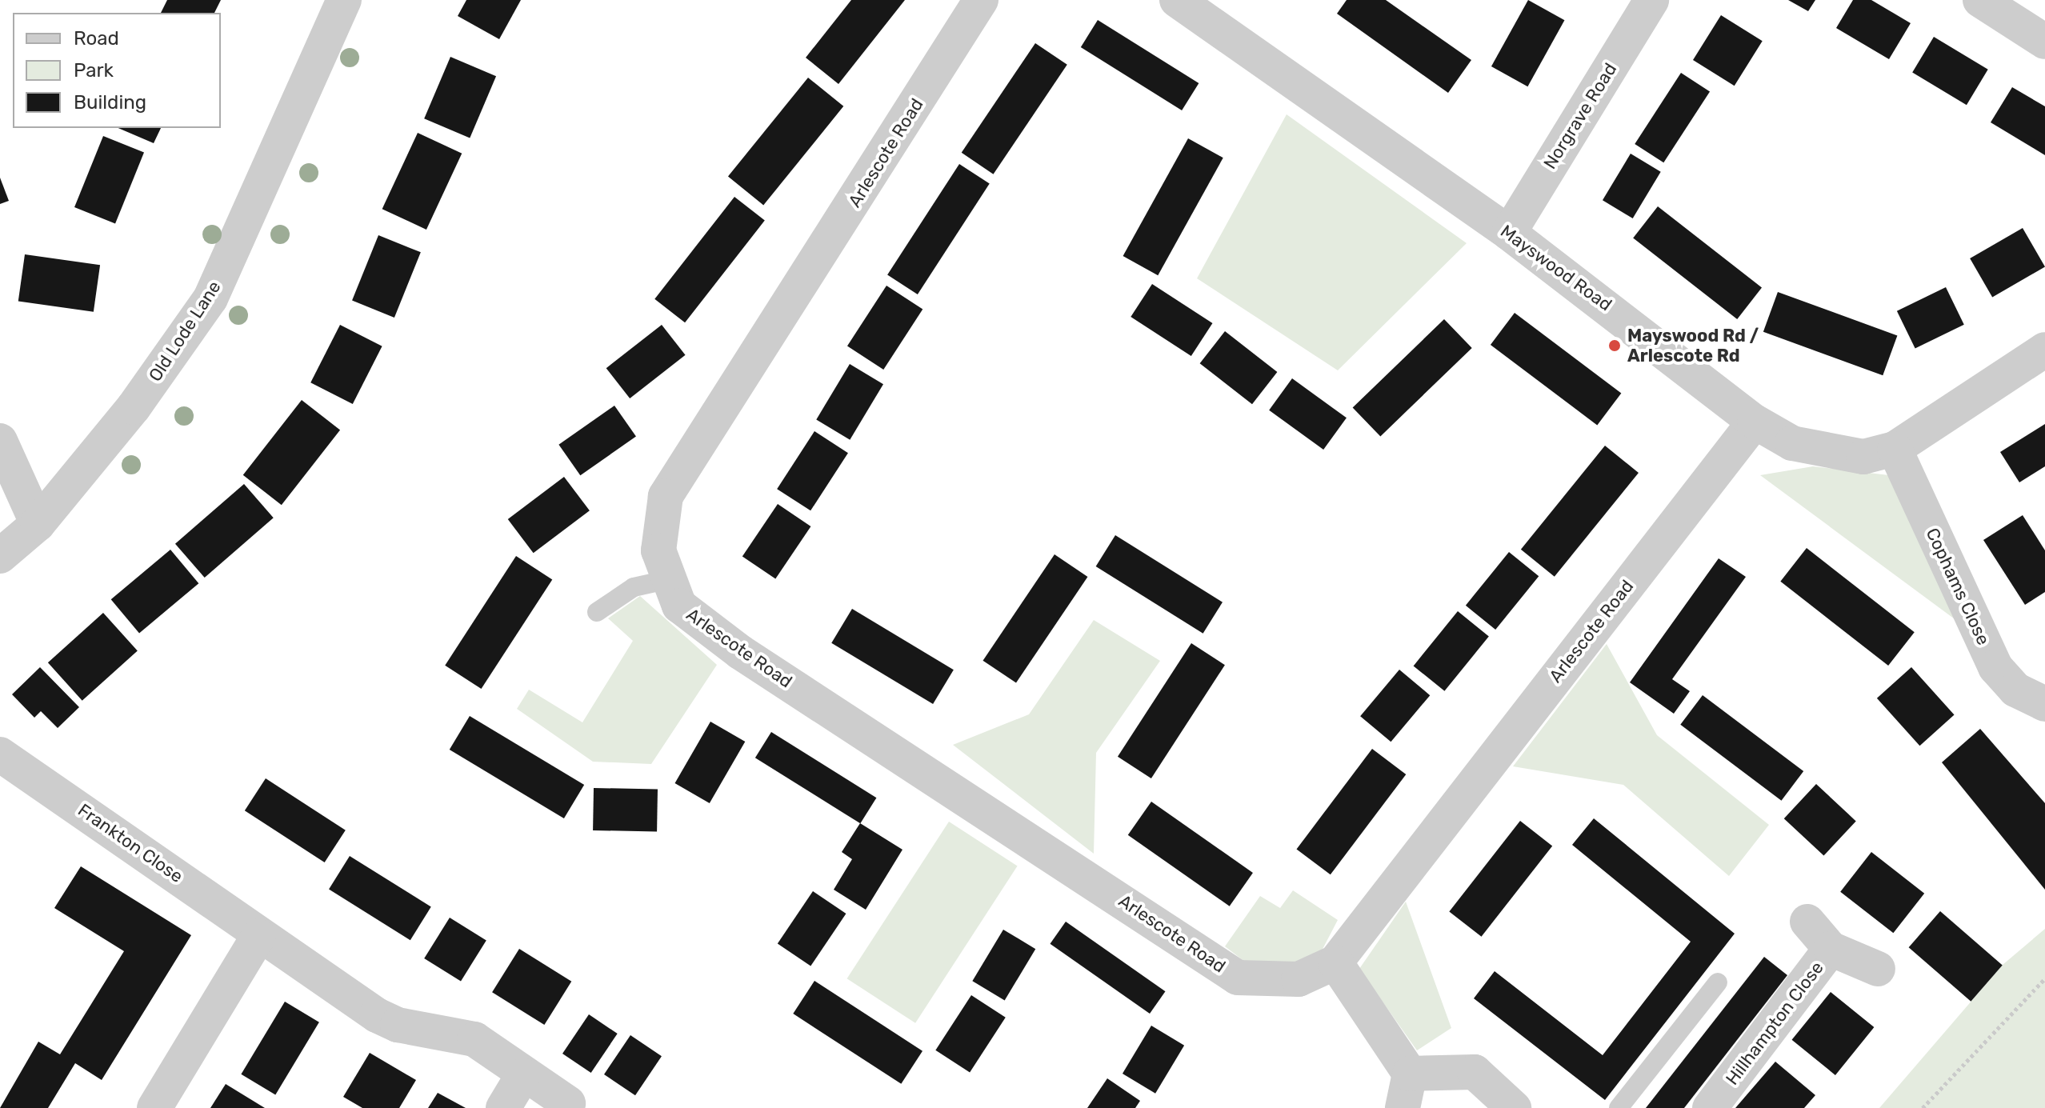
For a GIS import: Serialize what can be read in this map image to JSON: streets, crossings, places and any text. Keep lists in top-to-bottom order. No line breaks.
{"streets":{"street":["Norgrave Road","Arlescote Road","Mayswood Road","Old Lode Lane","Cophams Close","Frankton Close","Hillhampton Close"]},"crossings":[["Norgrave Road","Mayswood Road"],["Arlescote Road","Mayswood Road"],["Mayswood Road","Cophams Close"]],"places":["Mayswood Rd / Arlescote Rd"],"legend":["Road","Park","Building"]}
